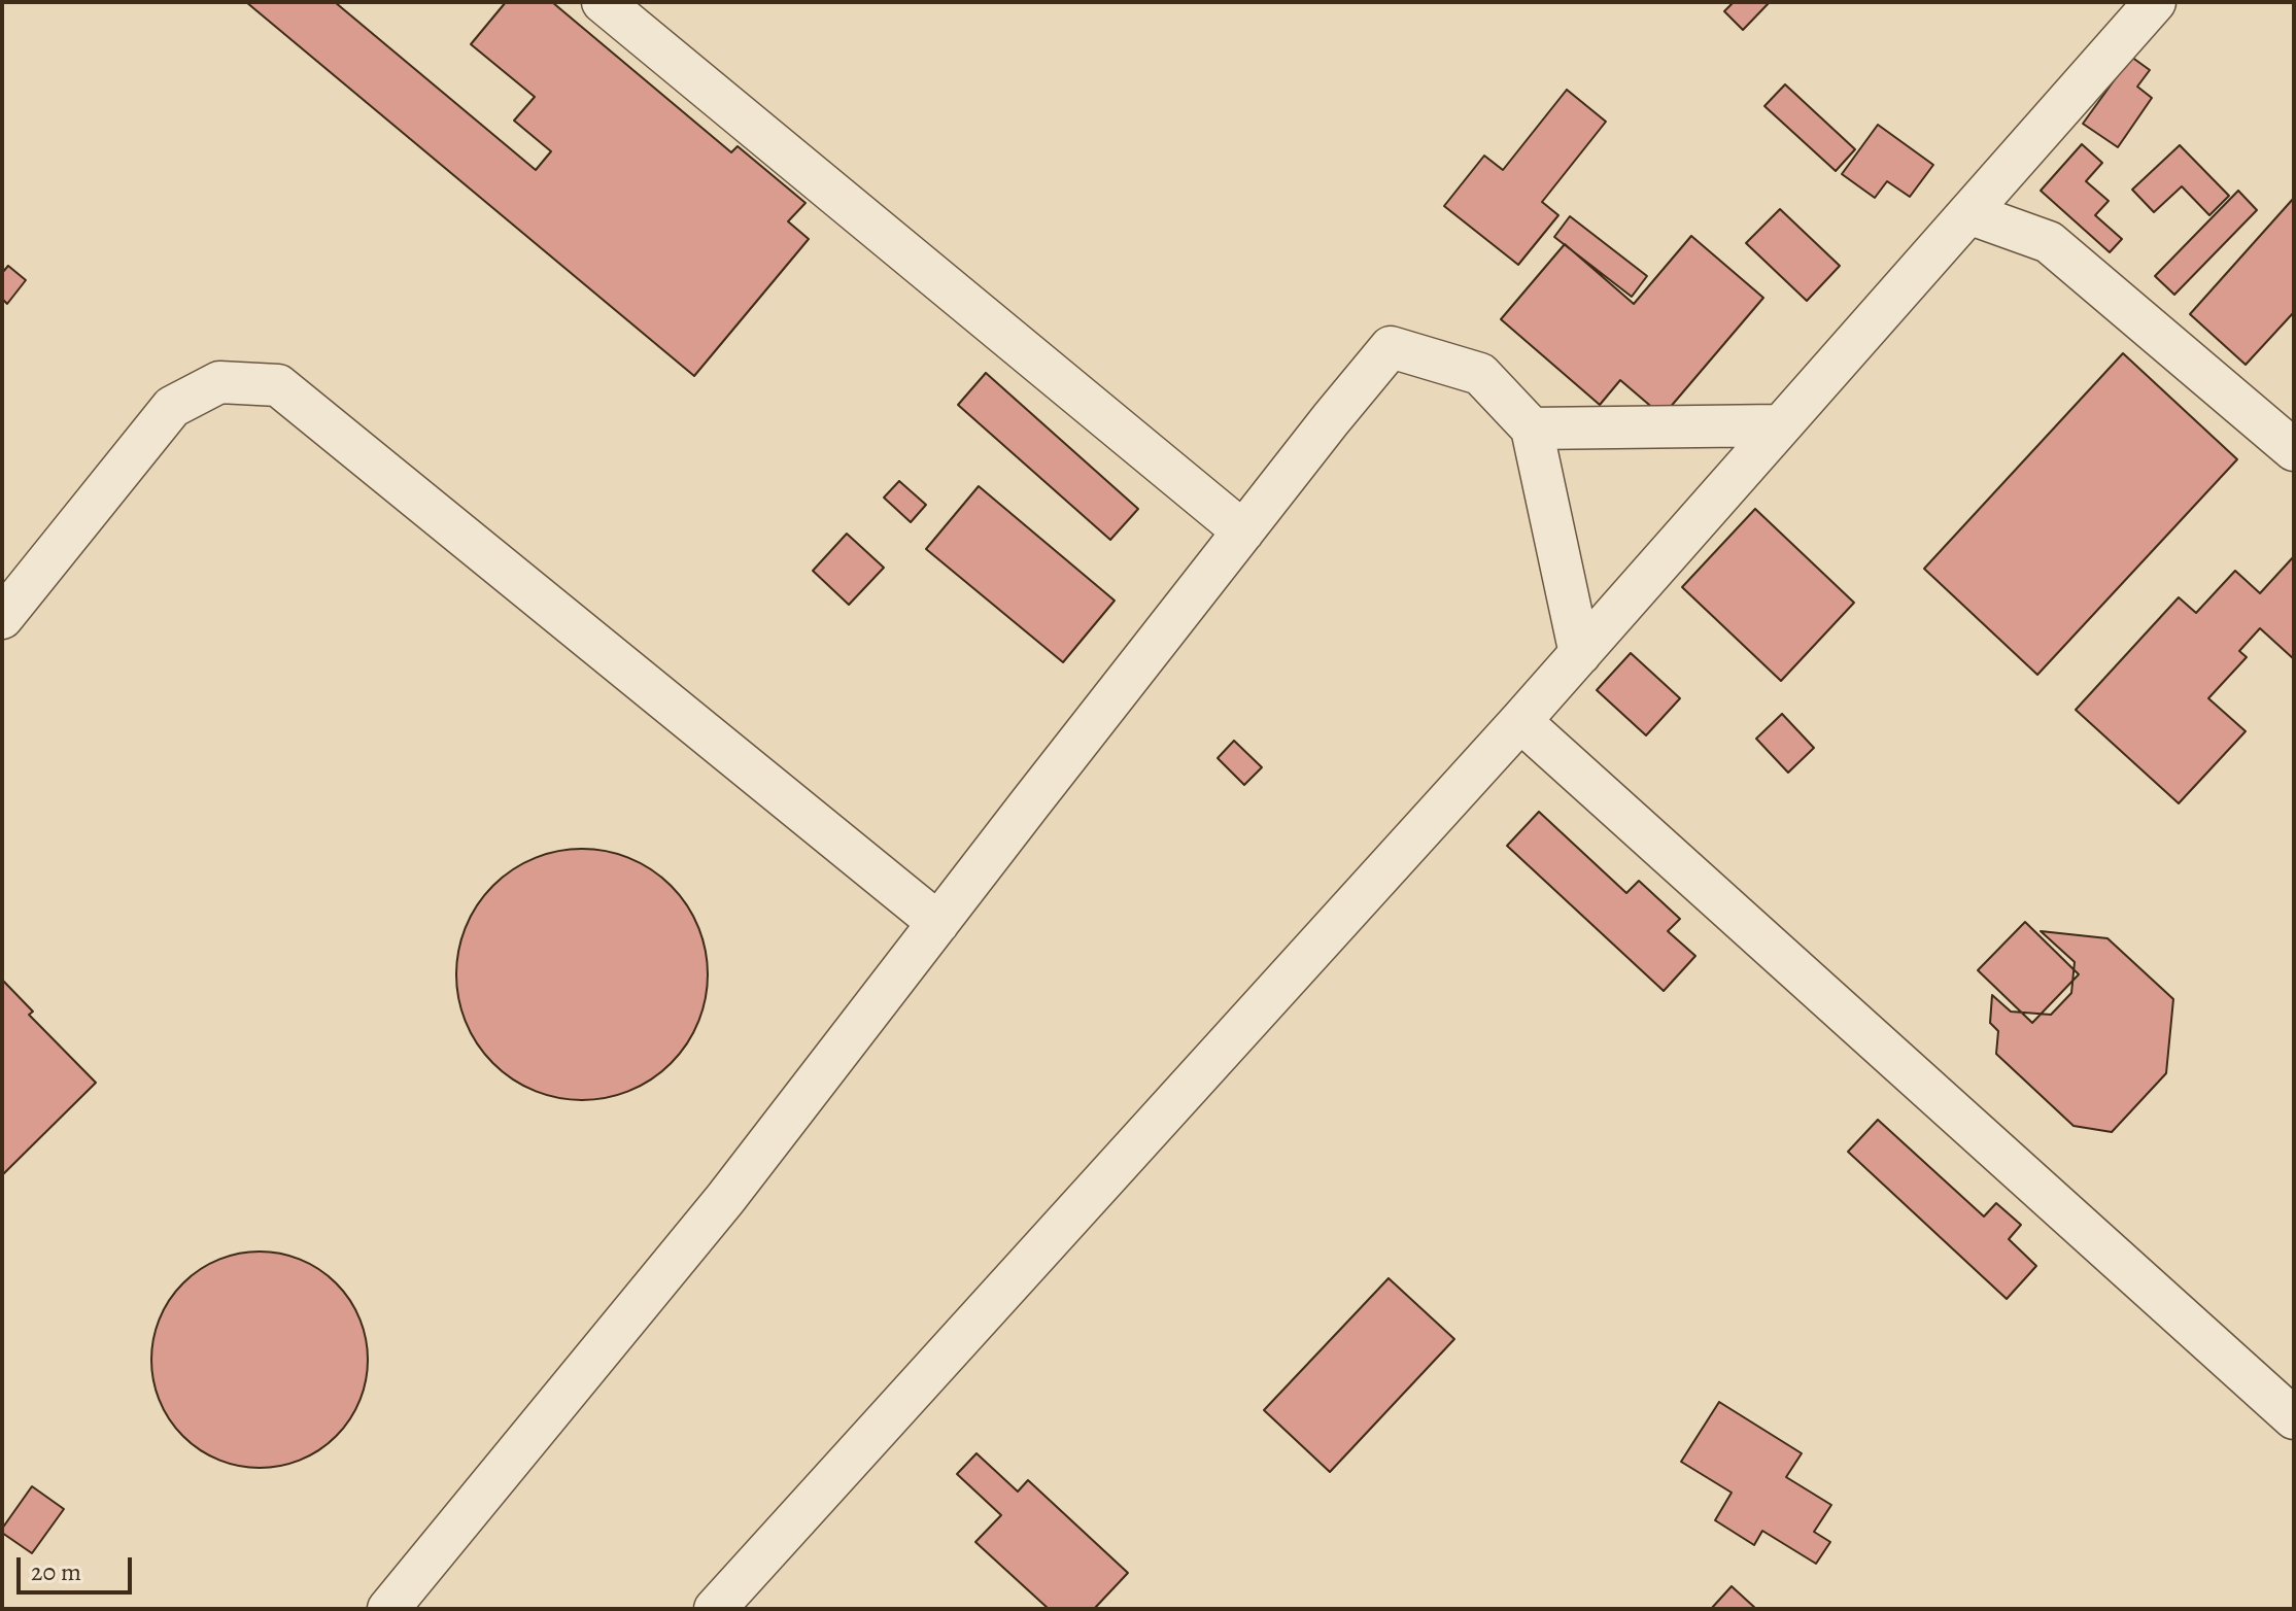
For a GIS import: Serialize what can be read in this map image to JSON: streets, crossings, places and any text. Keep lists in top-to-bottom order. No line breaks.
{"scale_bar":"20 m"}
